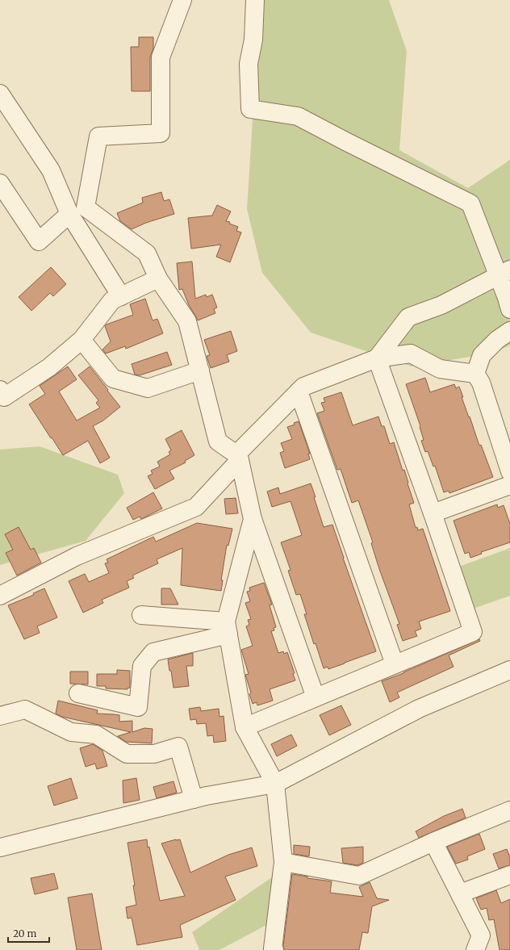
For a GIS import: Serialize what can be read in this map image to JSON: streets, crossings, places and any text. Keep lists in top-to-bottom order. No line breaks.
{"scale_bar":"20 m"}
